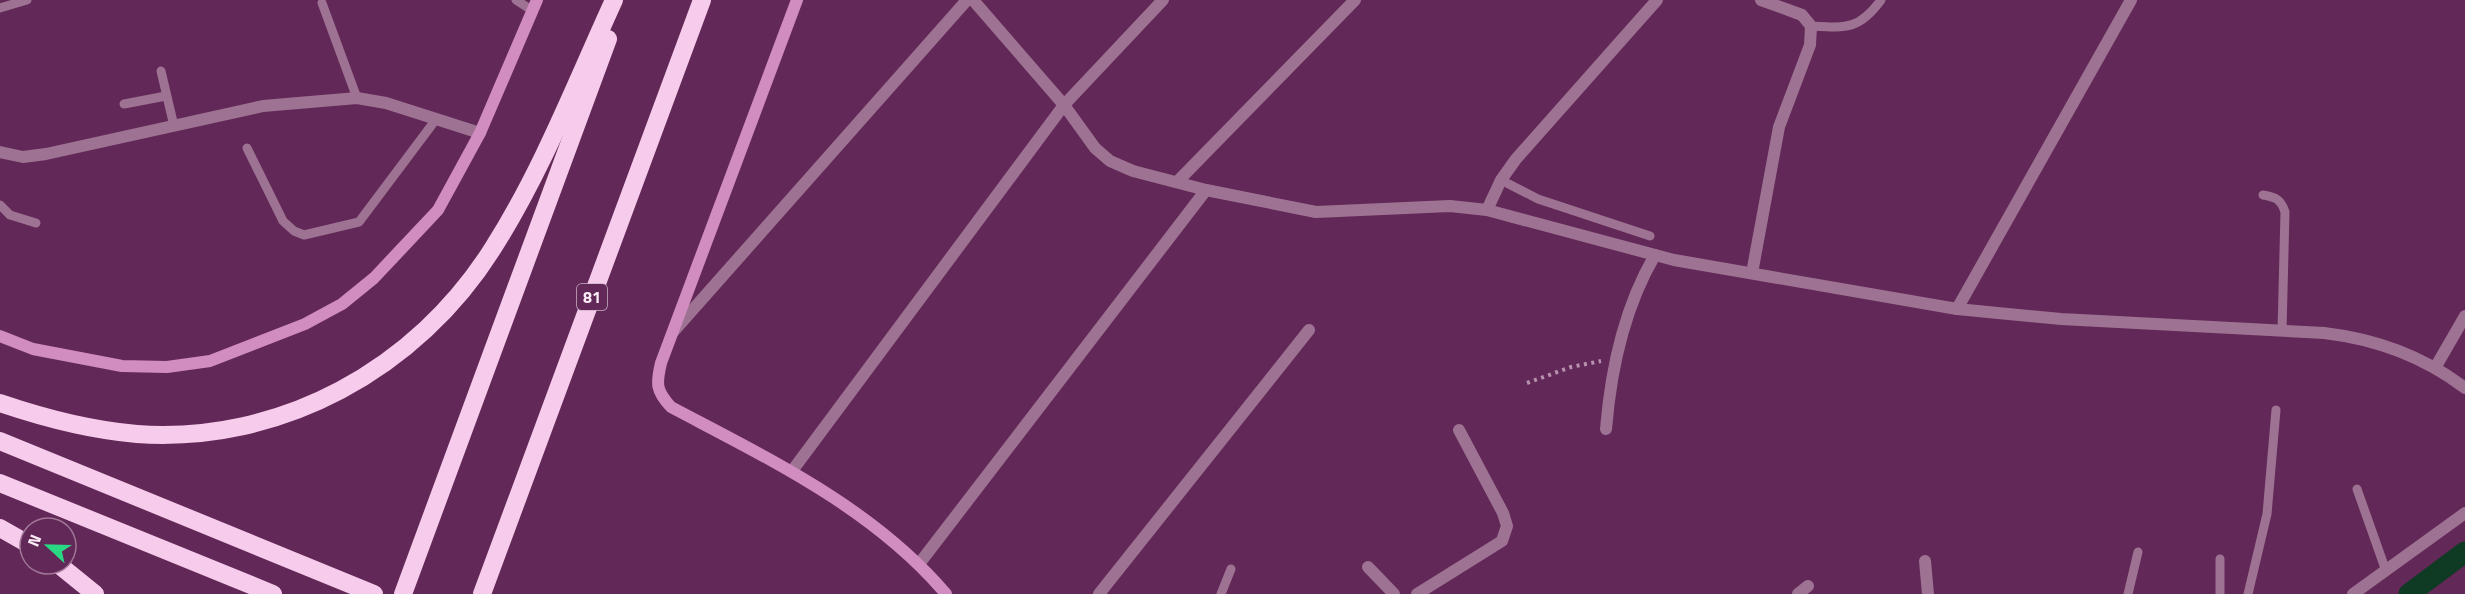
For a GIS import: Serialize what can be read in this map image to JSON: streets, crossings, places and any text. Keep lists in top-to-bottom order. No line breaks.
{"streets":{"highway":["81"]},"north":"left"}
